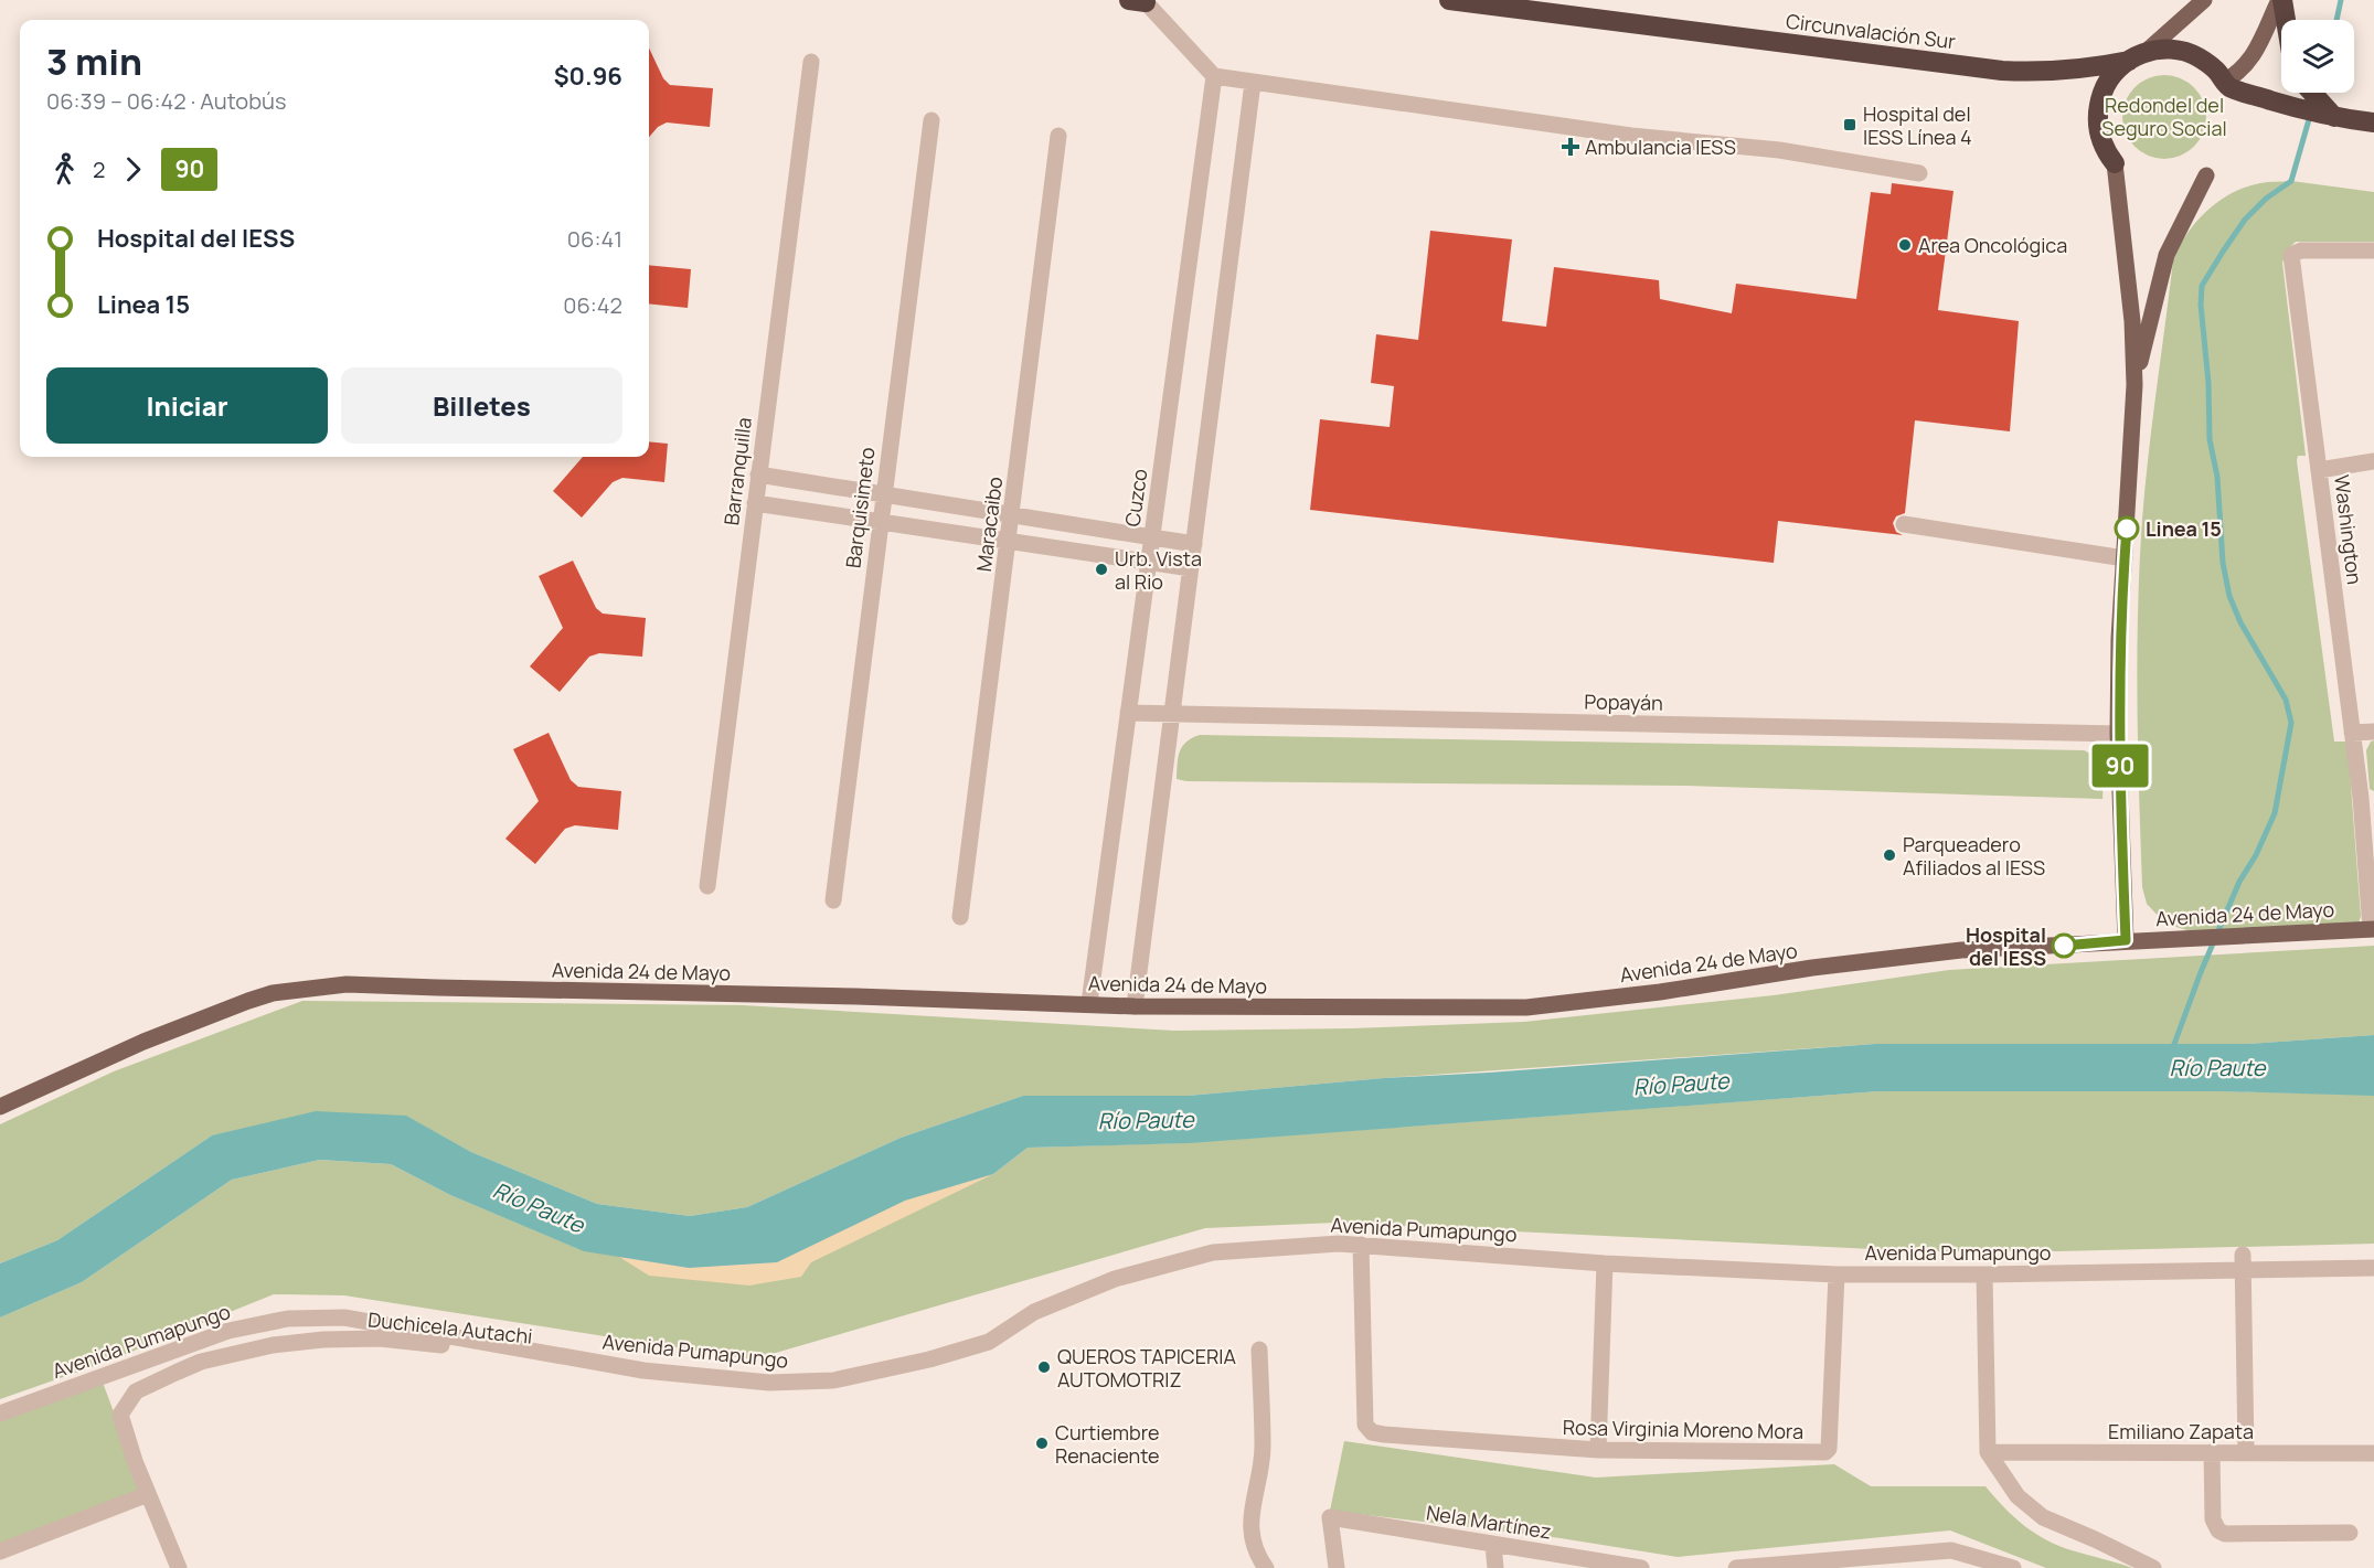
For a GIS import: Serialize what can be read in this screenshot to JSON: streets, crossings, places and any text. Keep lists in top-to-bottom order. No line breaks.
{"streets":{"highway":["Circunvalación Sur"],"main road":["Avenida 24 de Mayo"],"street":["Barranquilla","Cuzco","Barquisimeto","Maracaibo","Washington","Popayán","Avenida Pumapungo","Duchicela Autachi","Rosa Virginia Moreno Mora","Emiliano Zapata","Nela Martínez"]},"crossings":[["Cuzco","Popayán"],["Cuzco","Avenida 24 de Mayo"],["Washington","Avenida 24 de Mayo"],["Avenida Pumapungo","Duchicela Autachi"],["Avenida Pumapungo","Rosa Virginia Moreno Mora"]],"water":["Río Paute"],"parks":["Redondel del Seguro Social"],"places":{"transit":["Hospital del IESS Línea 4"],"health":["Ambulancia IESS"],"other":["Area Oncológica","Linea 15","Urb. Vista al Rio","Parqueadero Afiliados al IESS","Hospital del IESS","QUEROS TAPICERIA AUTOMOTRIZ","Curtiembre Renaciente"]},"lines":["bus line 90"],"page":{"on_map":"90","heading":["3 min","06:39 – 06:42 · Autobús","$0.96"],"legs":["2","90"],"list":[{"name":"Hospital del IESS","value":"06:41"},{"name":"Linea 15","value":"06:42"}],"buttons":["Iniciar","Billetes"]}}
